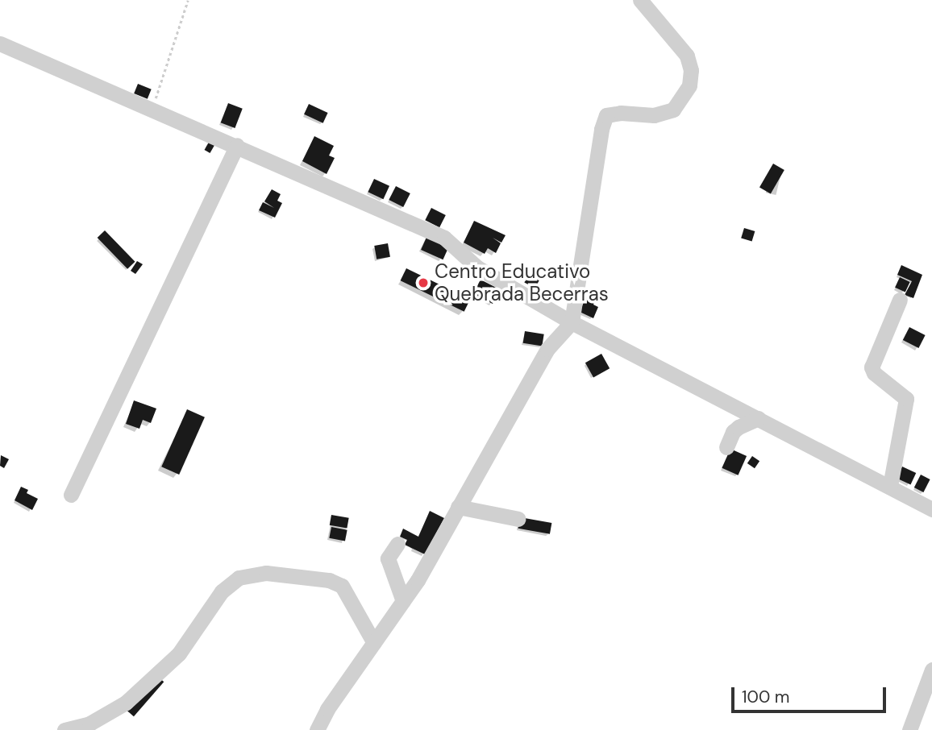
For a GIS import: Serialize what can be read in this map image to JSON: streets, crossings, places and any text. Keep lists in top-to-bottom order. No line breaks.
{"places":["Centro Educativo Quebrada Becerras"],"scale_bar":"100 m"}
